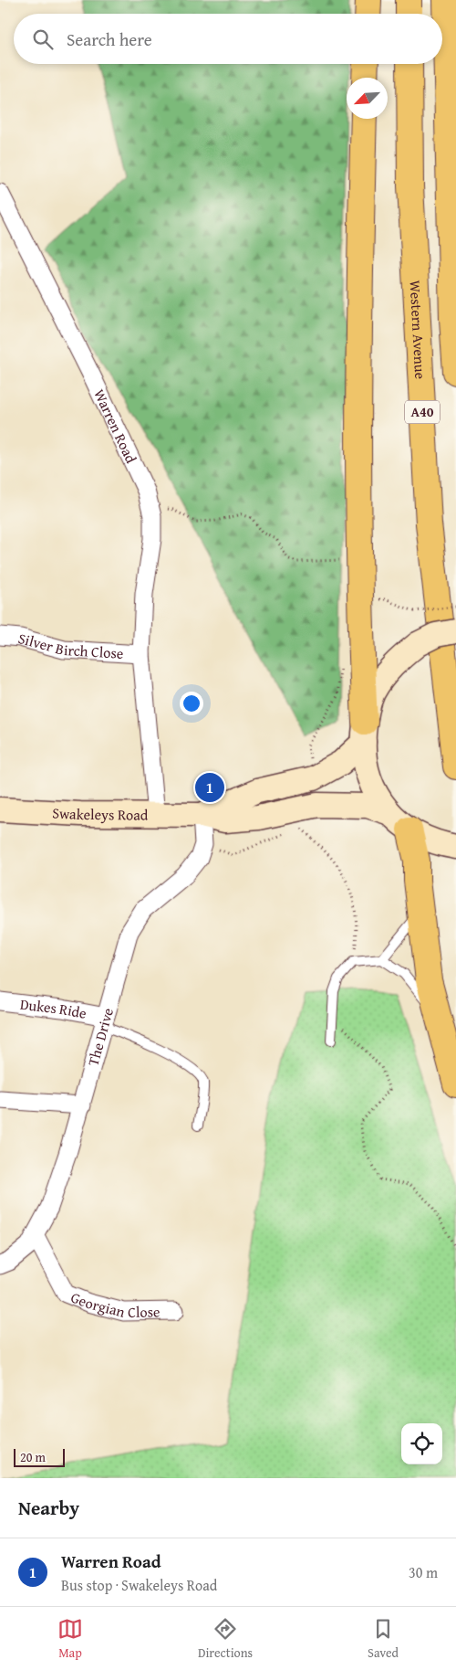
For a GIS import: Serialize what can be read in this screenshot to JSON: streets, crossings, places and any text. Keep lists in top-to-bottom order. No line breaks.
{"streets":{"highway":["Western Avenue","A40"],"main road":["Swakeleys Road"],"street":["Warren Road","Silver Birch Close","Dukes Ride","The Drive","Georgian Close"]},"crossings":[["Warren Road","Silver Birch Close"],["Warren Road","Swakeleys Road"],["Swakeleys Road","The Drive"],["Dukes Ride","The Drive"],["The Drive","Georgian Close"]],"scale_bar":"20 m","north":"bottom left","page":{"search":"Search here","pins":"1","scale":"20 m","heading":"Nearby","list":[{"mark":"1","name":"Warren Road","note":"Bus stop · Swakeleys Road","value":"30 m"}],"nav":["Map","Directions","Saved"]}}
